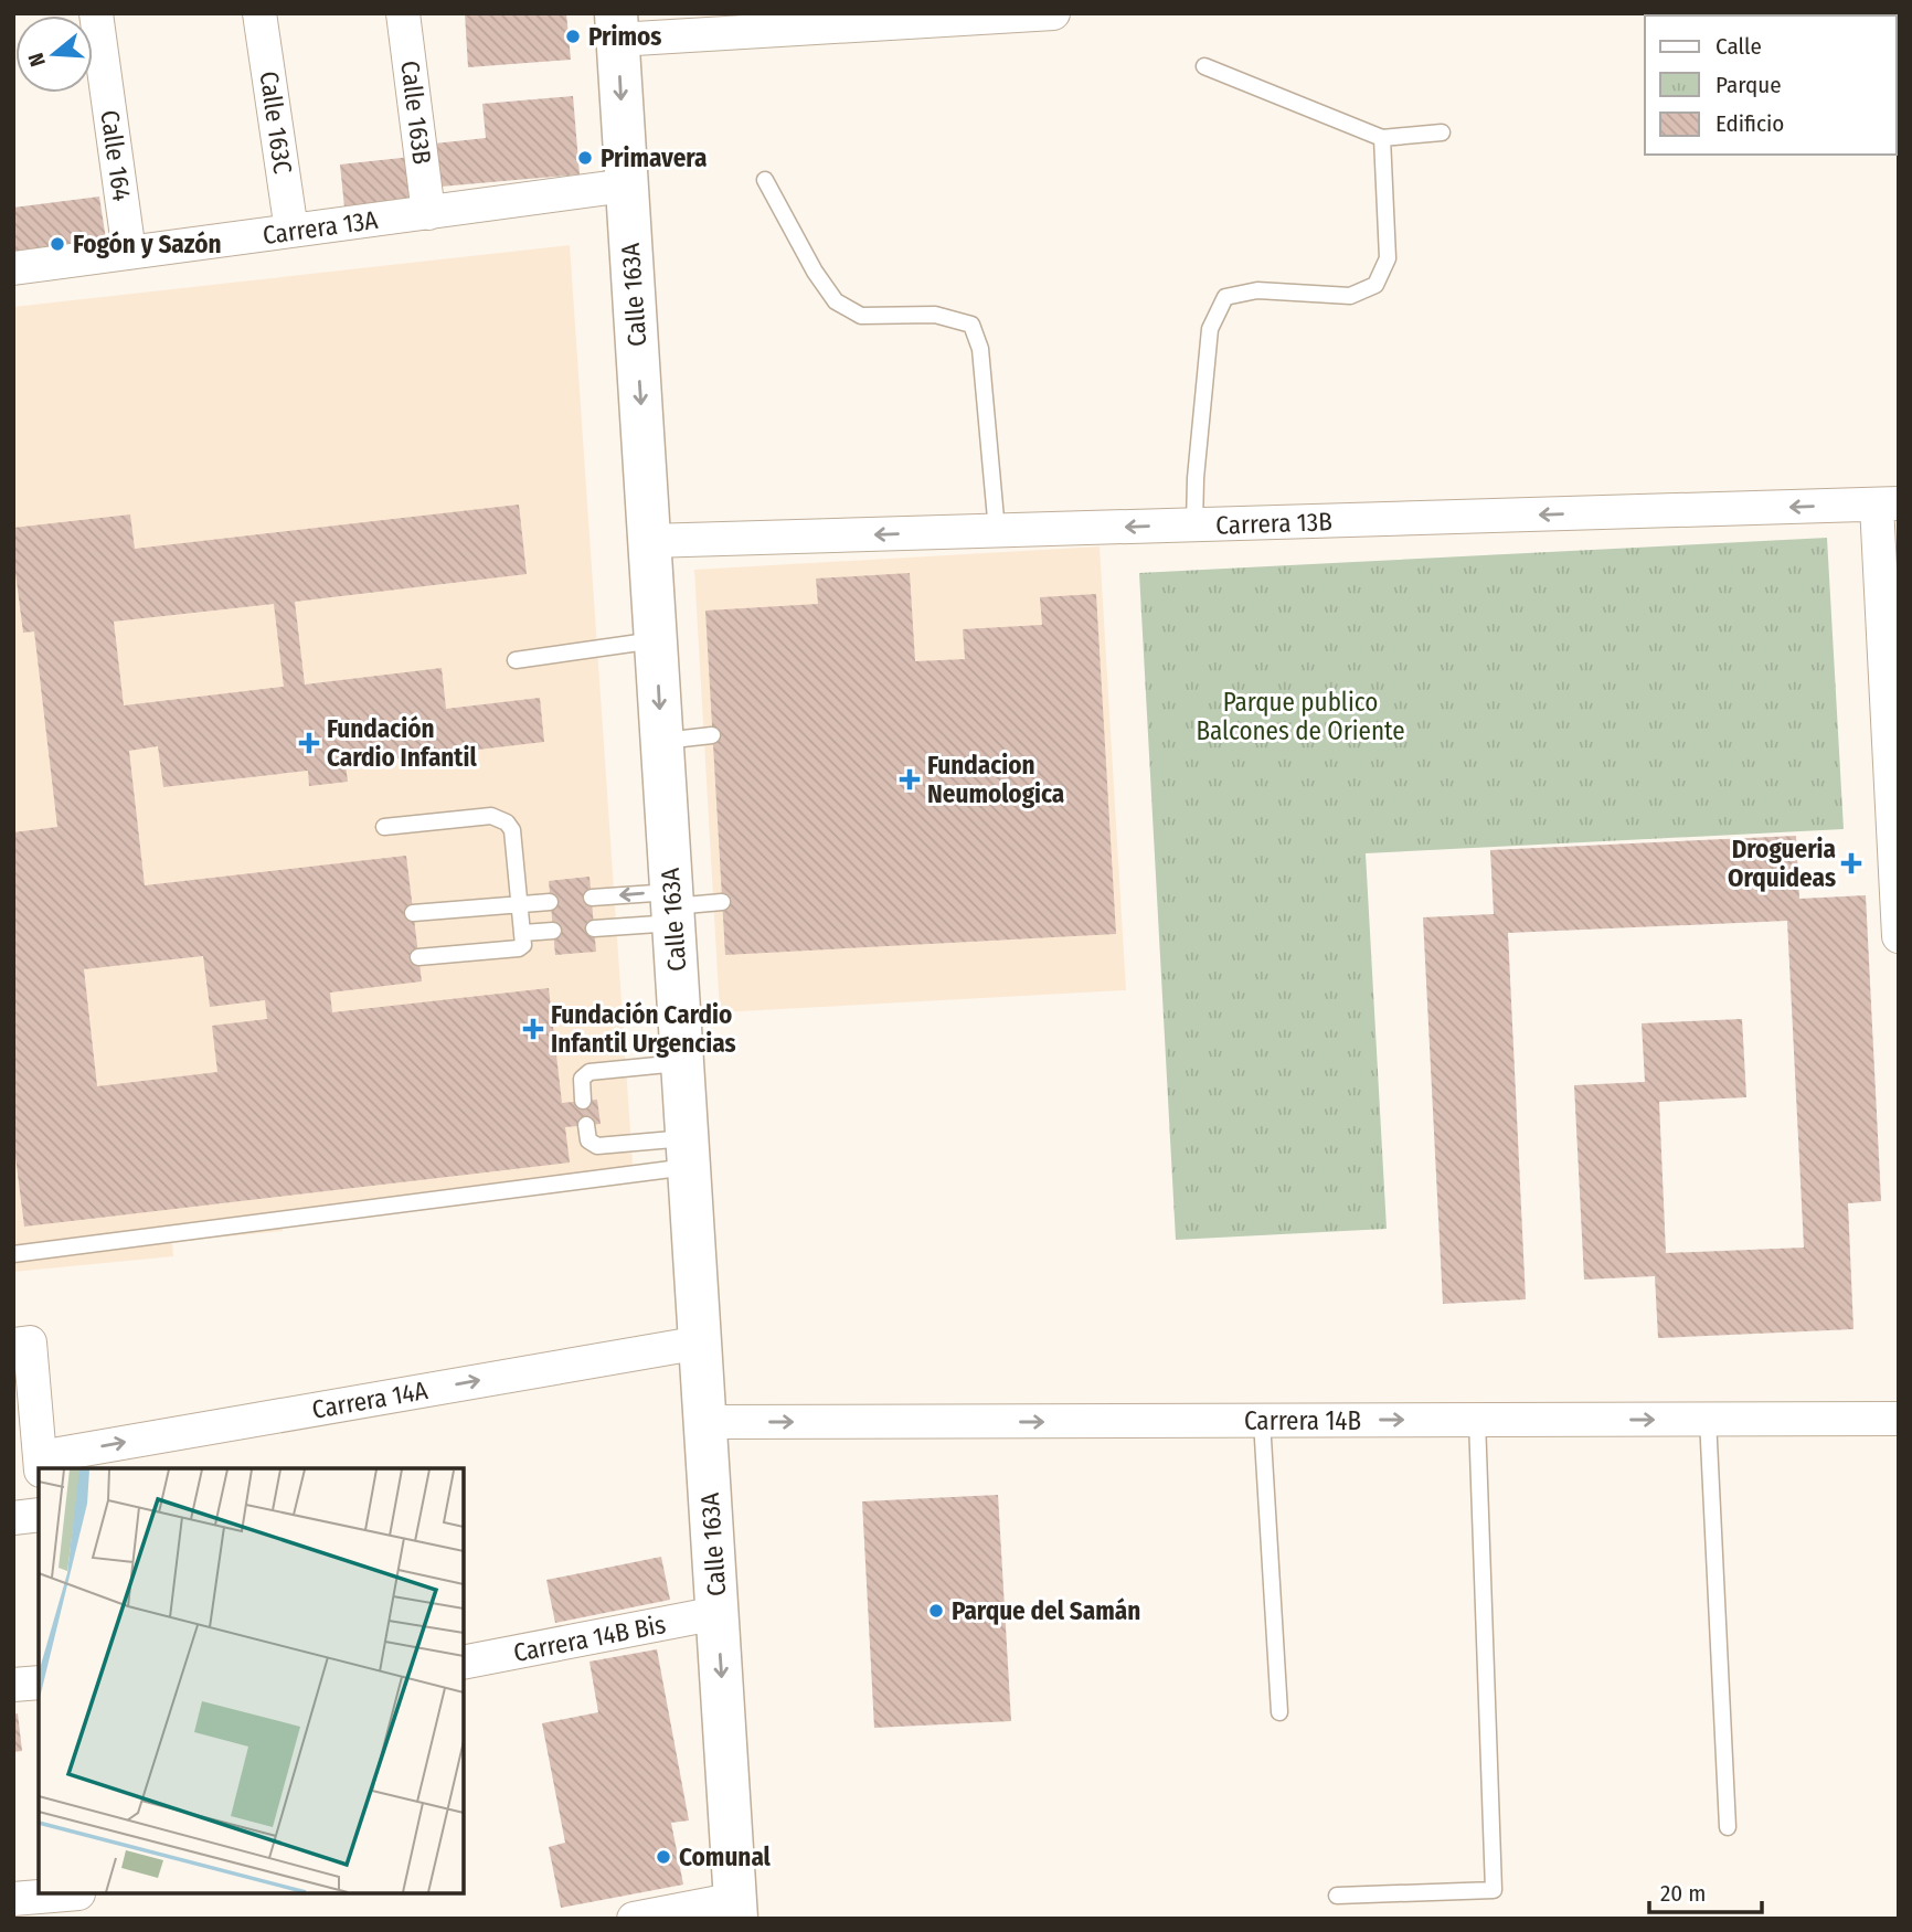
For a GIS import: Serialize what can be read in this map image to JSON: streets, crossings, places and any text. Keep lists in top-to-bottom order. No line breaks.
{"streets":{"main road":["Calle 163A"],"street":["Calle 163B","Calle 163C","Calle 164","Carrera 13A","Carrera 13B","Carrera 14A","Carrera 14B","Carrera 14B Bis"]},"crossings":[["Calle 163B","Carrera 13A"],["Calle 163C","Carrera 13A"],["Calle 164","Carrera 13A"],["Carrera 13A","Calle 163A"],["Calle 163A","Carrera 13B"],["Calle 163A","Carrera 14A"],["Calle 163A","Carrera 14B"],["Calle 163A","Carrera 14B Bis"]],"one_way":["Calle 163A","Carrera 13B","Carrera 14A","Carrera 14B"],"parks":["Parque publico Balcones de Oriente"],"places":{"other":["Primos","Primavera","Fogón y Sazón","Parque del Samán","Comunal"],"health":["Fundación Cardio Infantil","Fundacion Neumologica","Drogueria Orquideas","Fundación Cardio Infantil Urgencias"]},"legend":["Calle","Parque","Edificio"],"scale_bar":"20 m","north":"left"}
